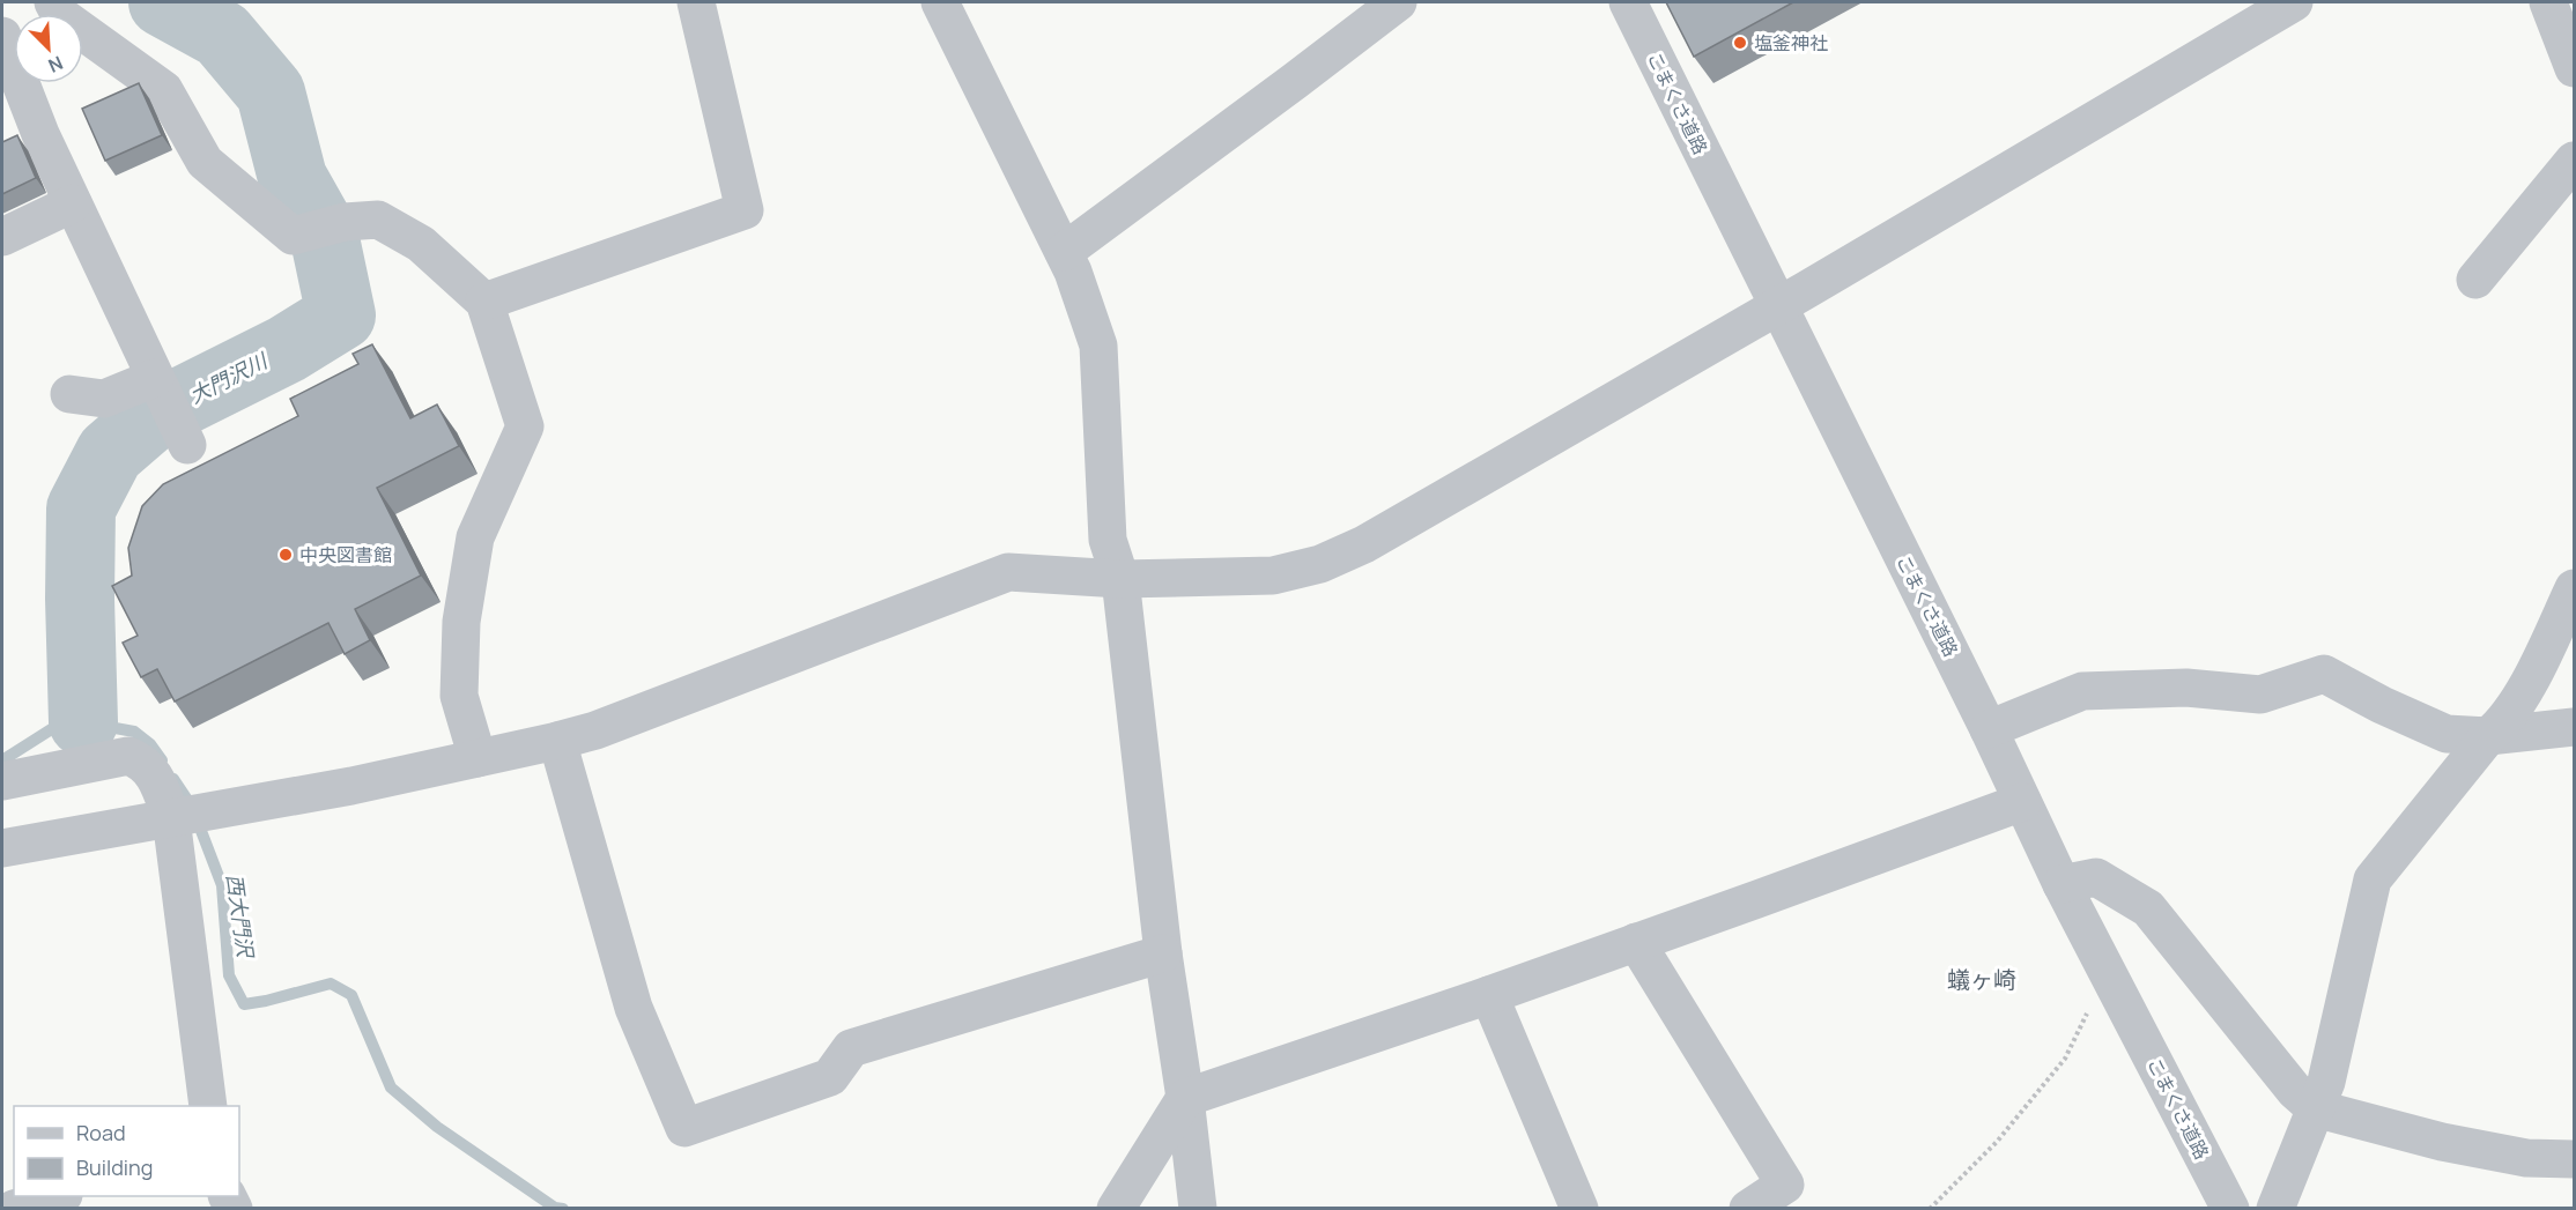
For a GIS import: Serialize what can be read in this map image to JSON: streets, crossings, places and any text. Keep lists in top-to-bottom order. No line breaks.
{"streets":{"street":["こまくさ道路"]},"districts":["蟻ヶ崎"],"water":["大門沢川","西大門沢"],"places":["塩釜神社","中央図書館"],"legend":["Road","Building"],"north":"bottom right"}
